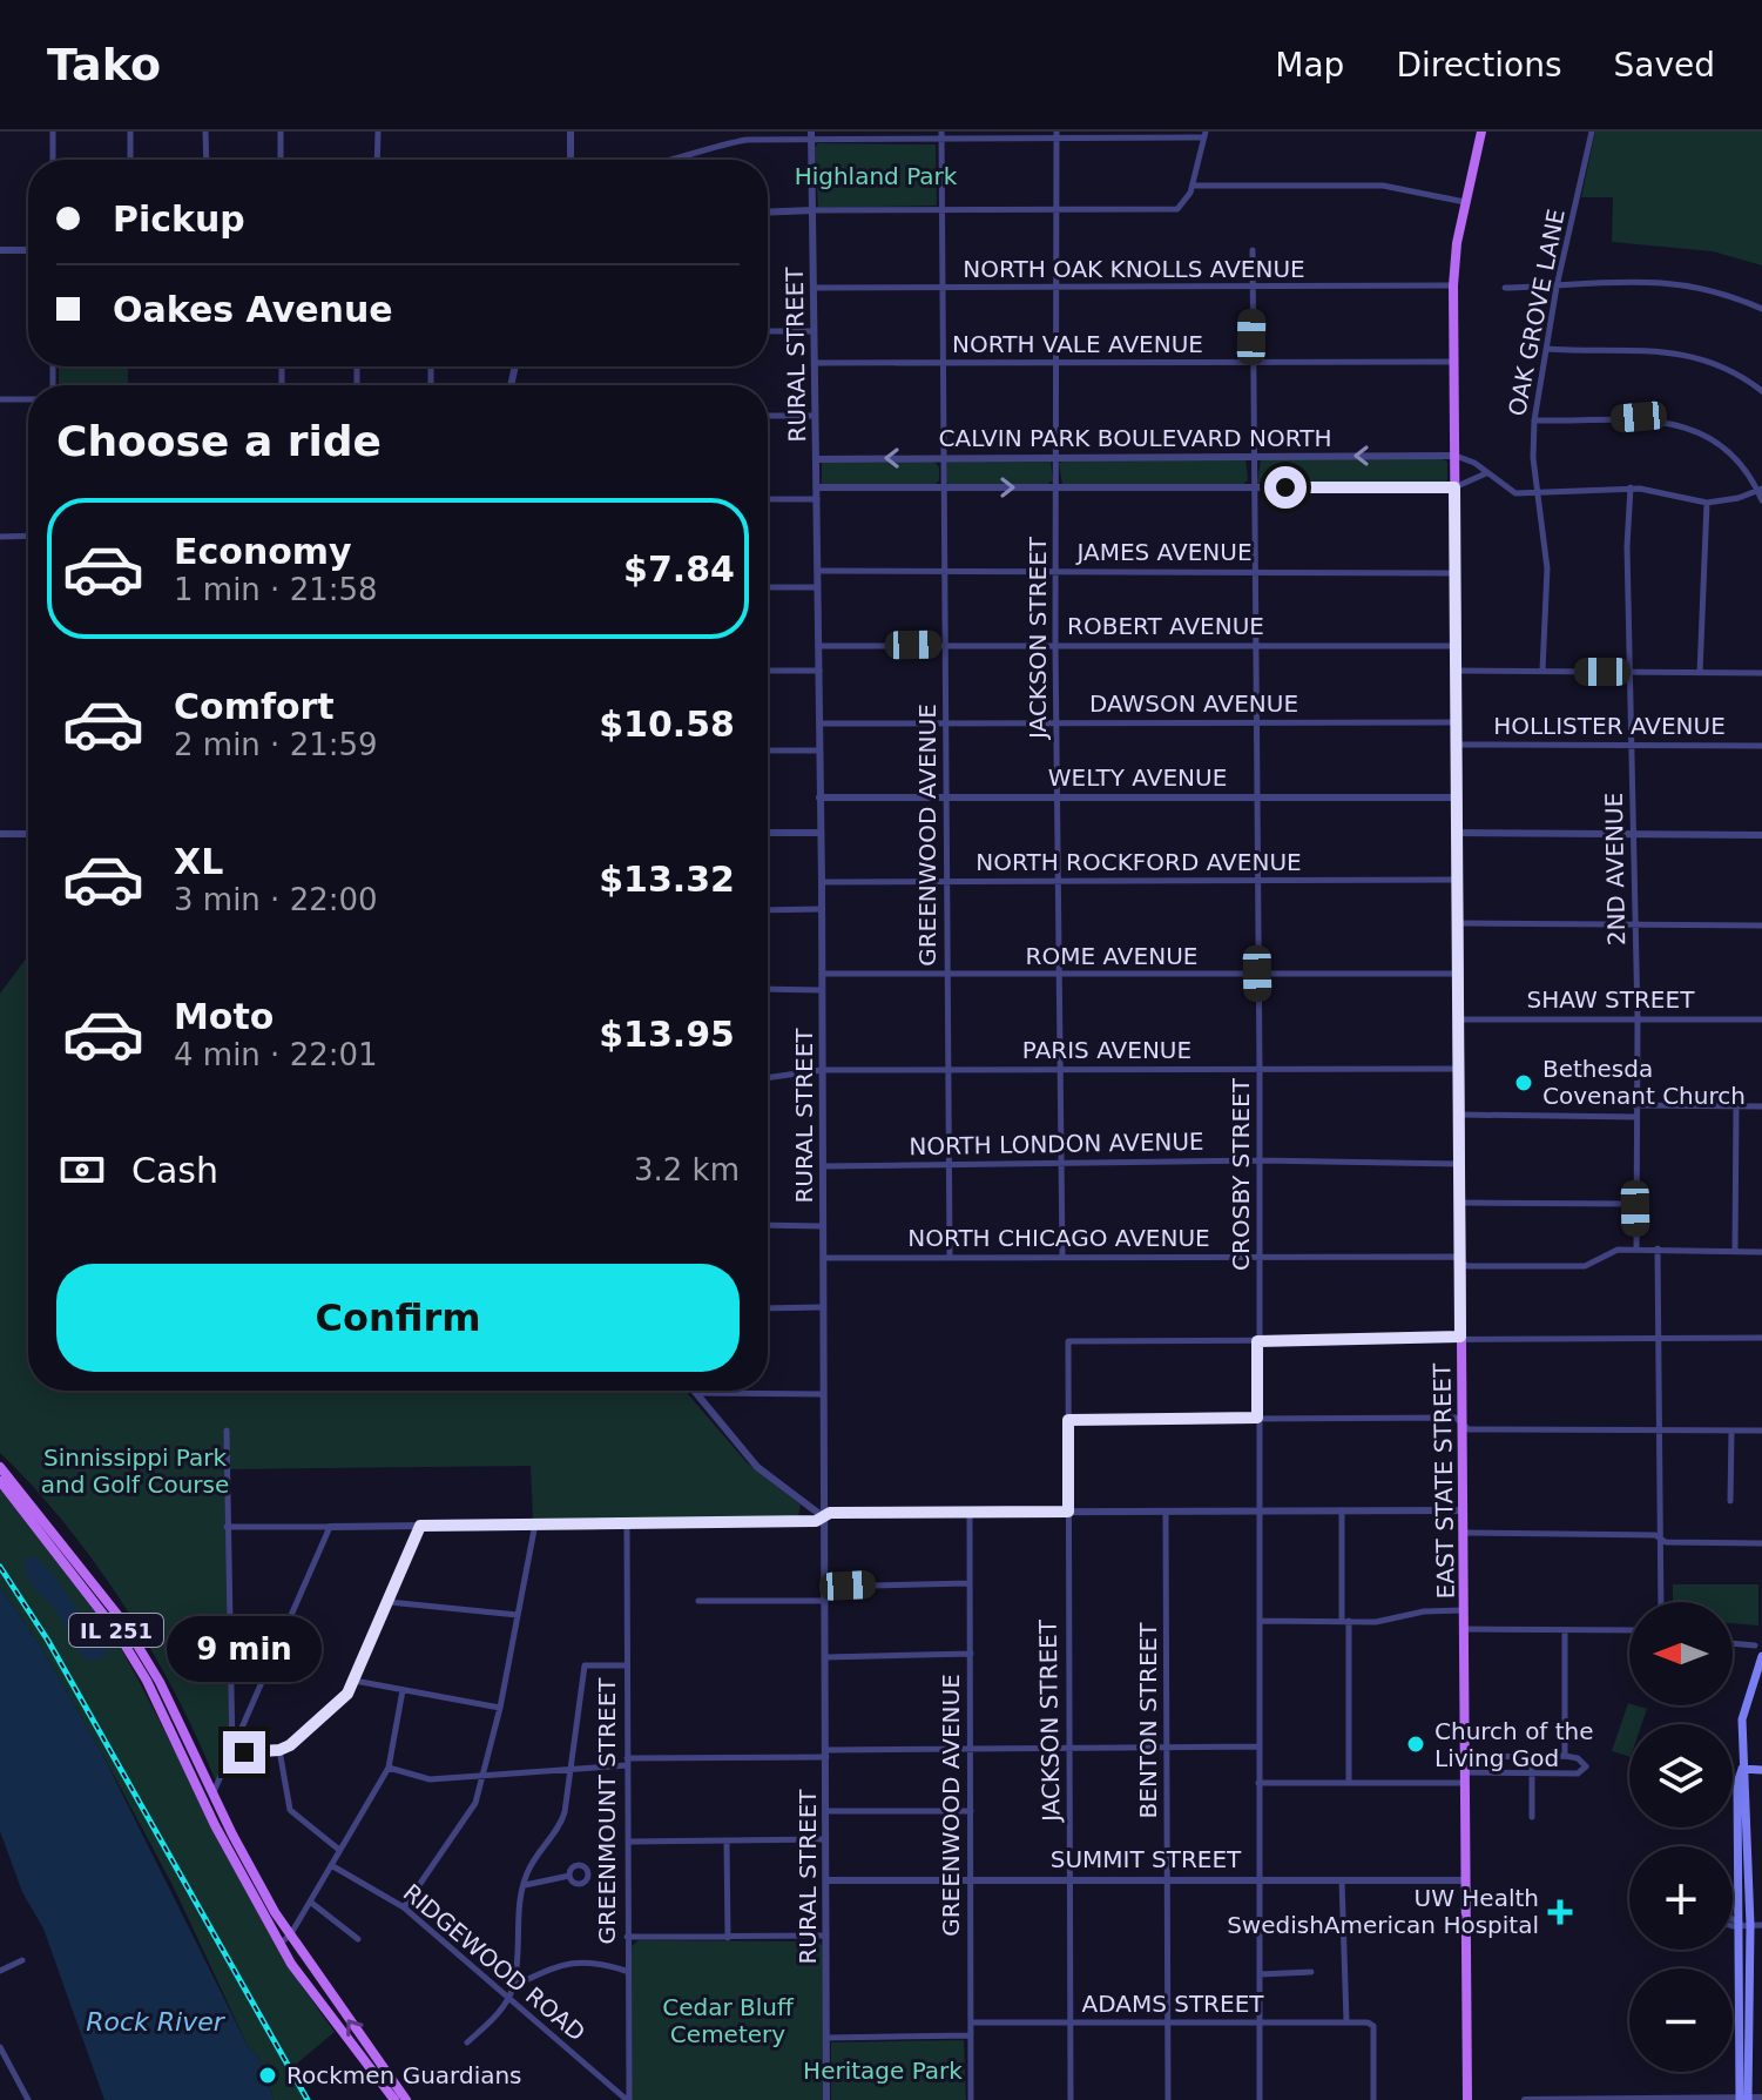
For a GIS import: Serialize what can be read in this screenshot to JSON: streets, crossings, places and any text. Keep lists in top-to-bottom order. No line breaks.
{"streets":{"main road":["EAST STATE STREET","IL 251"],"street":["NORTH OAK KNOLLS AVENUE","OAK GROVE LANE","NORTH VALE AVENUE","RURAL STREET","CALVIN PARK BOULEVARD NORTH","JAMES AVENUE","ROBERT AVENUE","JACKSON STREET","DAWSON AVENUE","HOLLISTER AVENUE","WELTY AVENUE","GREENWOOD AVENUE","NORTH ROCKFORD AVENUE","2ND AVENUE","ROME AVENUE","SHAW STREET","PARIS AVENUE","NORTH LONDON AVENUE","CROSBY STREET","NORTH CHICAGO AVENUE","BENTON STREET","GREENMOUNT STREET","SUMMIT STREET","RIDGEWOOD ROAD","ADAMS STREET"]},"crossings":[["NORTH OAK KNOLLS AVENUE","RURAL STREET"],["NORTH OAK KNOLLS AVENUE","JACKSON STREET"],["NORTH OAK KNOLLS AVENUE","GREENWOOD AVENUE"],["NORTH OAK KNOLLS AVENUE","CROSBY STREET"],["NORTH OAK KNOLLS AVENUE","EAST STATE STREET"],["NORTH VALE AVENUE","RURAL STREET"],["NORTH VALE AVENUE","JACKSON STREET"],["NORTH VALE AVENUE","GREENWOOD AVENUE"],["NORTH VALE AVENUE","CROSBY STREET"],["NORTH VALE AVENUE","EAST STATE STREET"],["RURAL STREET","CALVIN PARK BOULEVARD NORTH"],["RURAL STREET","JAMES AVENUE"],["RURAL STREET","ROBERT AVENUE"],["RURAL STREET","DAWSON AVENUE"],["RURAL STREET","WELTY AVENUE"],["RURAL STREET","NORTH ROCKFORD AVENUE"],["RURAL STREET","ROME AVENUE"],["RURAL STREET","PARIS AVENUE"],["RURAL STREET","NORTH LONDON AVENUE"],["RURAL STREET","NORTH CHICAGO AVENUE"],["RURAL STREET","SUMMIT STREET"],["CALVIN PARK BOULEVARD NORTH","JACKSON STREET"],["CALVIN PARK BOULEVARD NORTH","GREENWOOD AVENUE"],["CALVIN PARK BOULEVARD NORTH","CROSBY STREET"],["CALVIN PARK BOULEVARD NORTH","EAST STATE STREET"],["JAMES AVENUE","JACKSON STREET"],["JAMES AVENUE","GREENWOOD AVENUE"],["JAMES AVENUE","CROSBY STREET"],["JAMES AVENUE","EAST STATE STREET"],["ROBERT AVENUE","JACKSON STREET"],["ROBERT AVENUE","GREENWOOD AVENUE"],["ROBERT AVENUE","CROSBY STREET"],["ROBERT AVENUE","EAST STATE STREET"],["JACKSON STREET","DAWSON AVENUE"],["JACKSON STREET","WELTY AVENUE"],["JACKSON STREET","NORTH ROCKFORD AVENUE"],["JACKSON STREET","ROME AVENUE"],["JACKSON STREET","PARIS AVENUE"],["JACKSON STREET","NORTH LONDON AVENUE"],["JACKSON STREET","CROSBY STREET"],["JACKSON STREET","NORTH CHICAGO AVENUE"],["JACKSON STREET","SUMMIT STREET"],["JACKSON STREET","ADAMS STREET"],["DAWSON AVENUE","GREENWOOD AVENUE"],["DAWSON AVENUE","CROSBY STREET"],["DAWSON AVENUE","EAST STATE STREET"],["HOLLISTER AVENUE","2ND AVENUE"],["HOLLISTER AVENUE","EAST STATE STREET"],["WELTY AVENUE","GREENWOOD AVENUE"],["WELTY AVENUE","CROSBY STREET"],["WELTY AVENUE","EAST STATE STREET"],["GREENWOOD AVENUE","NORTH ROCKFORD AVENUE"],["GREENWOOD AVENUE","ROME AVENUE"],["GREENWOOD AVENUE","PARIS AVENUE"],["GREENWOOD AVENUE","NORTH LONDON AVENUE"],["GREENWOOD AVENUE","NORTH CHICAGO AVENUE"],["GREENWOOD AVENUE","SUMMIT STREET"],["GREENWOOD AVENUE","ADAMS STREET"],["NORTH ROCKFORD AVENUE","CROSBY STREET"],["NORTH ROCKFORD AVENUE","EAST STATE STREET"],["2ND AVENUE","SHAW STREET"],["2ND AVENUE","NORTH CHICAGO AVENUE"],["ROME AVENUE","CROSBY STREET"],["ROME AVENUE","EAST STATE STREET"],["SHAW STREET","EAST STATE STREET"],["PARIS AVENUE","CROSBY STREET"],["PARIS AVENUE","EAST STATE STREET"],["NORTH LONDON AVENUE","CROSBY STREET"],["NORTH LONDON AVENUE","EAST STATE STREET"],["CROSBY STREET","NORTH CHICAGO AVENUE"],["CROSBY STREET","SUMMIT STREET"],["CROSBY STREET","ADAMS STREET"],["NORTH CHICAGO AVENUE","EAST STATE STREET"],["EAST STATE STREET","SUMMIT STREET"],["BENTON STREET","SUMMIT STREET"],["BENTON STREET","ADAMS STREET"],["GREENMOUNT STREET","RIDGEWOOD ROAD"]],"water":["Rock River"],"parks":["Highland Park","Sinnissippi Park and Golf Course","Cedar Bluff Cemetery","Heritage Park"],"places":{"other":["Bethesda Covenant Church","Church of the Living God","Rockmen Guardians"],"health":["UW Health SwedishAmerican Hospital"]},"north":"left","page":{"header":"Tako","nav":["Map","Directions","Saved"],"banner":["Pickup","Oakes Avenue"],"heading":"Choose a ride","list":[{"name":"Economy","note":"1 min · 21:58","value":"$7.84"},{"name":"Comfort","note":"2 min · 21:59","value":"$10.58"},{"name":"XL","note":"3 min · 22:00","value":"$13.32"},{"name":"Moto","note":"4 min · 22:01","value":"$13.95"}],"pay":["Cash","3.2 km"],"buttons":"Confirm","map_buttons":["+","−"],"bubble":"9 min"}}
